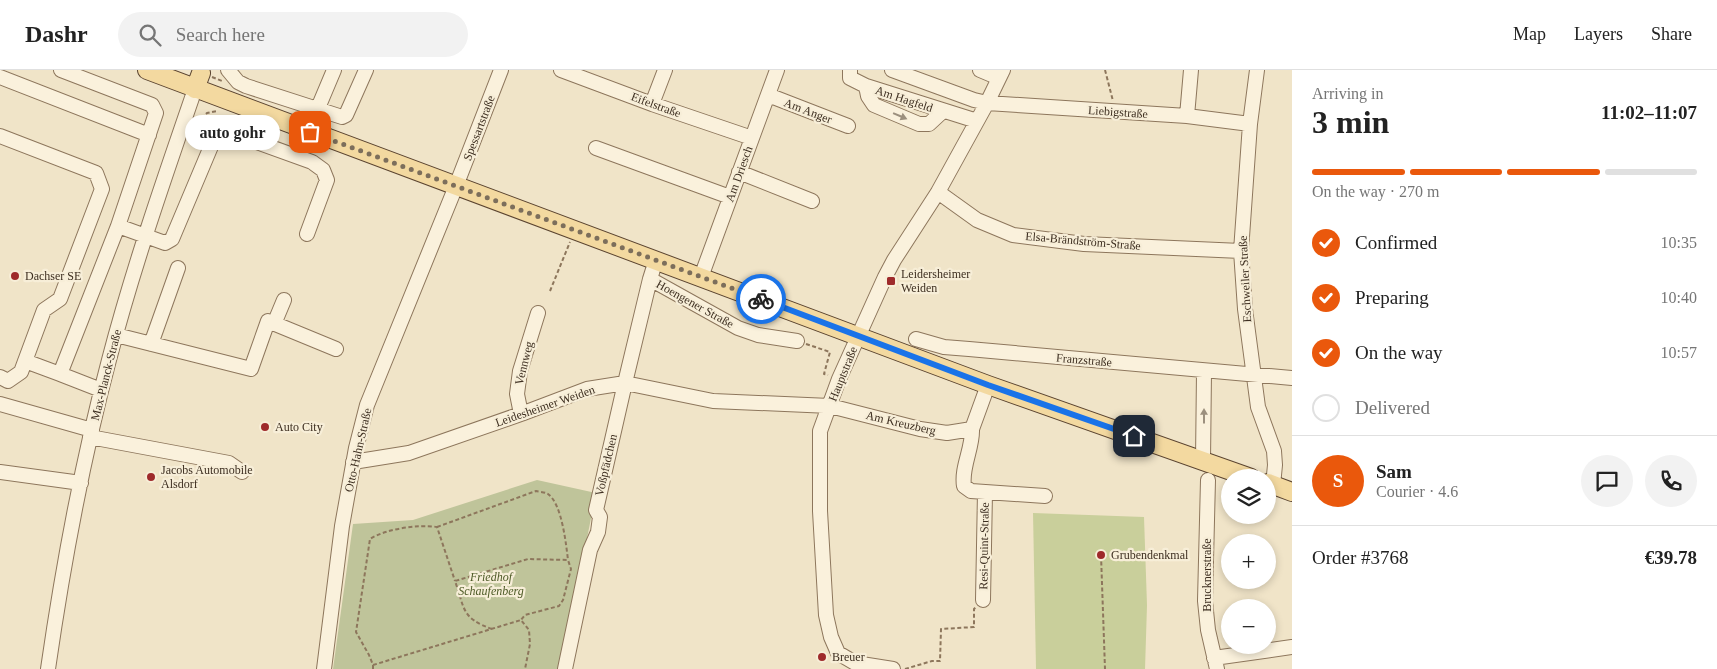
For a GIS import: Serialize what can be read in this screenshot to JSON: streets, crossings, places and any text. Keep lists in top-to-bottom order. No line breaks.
{"streets":{"main road":["Hoengener Straße"],"street":["Am Hagfeld","Eifelstraße","Am Anger","Liebigstraße","Spessartstraße","Am Driesch","Elsa-Brändström-Straße","Eschweiler Straße","Franzstraße","Vennweg","Hauptstraße","Max-Planck-Straße","Leidesheimer Weiden","Am Kreuzberg","Otto-Hahn-Straße","Voßpfädchen","Resi-Quint-Straße","Brucknerstraße"]},"crossings":[["Am Hagfeld","Hauptstraße"],["Eifelstraße","Am Driesch"],["Am Anger","Am Driesch"],["Liebigstraße","Eschweiler Straße"],["Liebigstraße","Hauptstraße"],["Spessartstraße","Hoengener Straße"],["Spessartstraße","Otto-Hahn-Straße"],["Am Driesch","Hoengener Straße"],["Elsa-Brändström-Straße","Eschweiler Straße"],["Elsa-Brändström-Straße","Hauptstraße"],["Eschweiler Straße","Franzstraße"],["Hoengener Straße","Hauptstraße"],["Hoengener Straße","Max-Planck-Straße"],["Hoengener Straße","Otto-Hahn-Straße"],["Hoengener Straße","Voßpfädchen"],["Vennweg","Leidesheimer Weiden"],["Hauptstraße","Leidesheimer Weiden"],["Hauptstraße","Am Kreuzberg"],["Leidesheimer Weiden","Am Kreuzberg"],["Leidesheimer Weiden","Otto-Hahn-Straße"],["Leidesheimer Weiden","Voßpfädchen"],["Am Kreuzberg","Resi-Quint-Straße"]],"parks":["Friedhof Schaufenberg"],"places":{"other":["auto gohr","Dachser SE","Auto City","Jacobs Automobile Alsdorf","Grubendenkmal","Breuer"],"transit":["Leidersheimer Weiden"]},"page":{"header":"Dashr","search":"Search here","nav":["Map","Layers","Share"],"heading":["3 min","Arriving in","11:02–11:07"],"panel":["Sam","Courier · 4.6","Order #3768","€39.78"],"bubble":"auto gohr","bar":"On the way · 270 m","list":[["Confirmed","10:35"],["Preparing","10:40"],["On the way","10:57"],"Delivered"],"round":"S","map_buttons":["+","−"]}}
